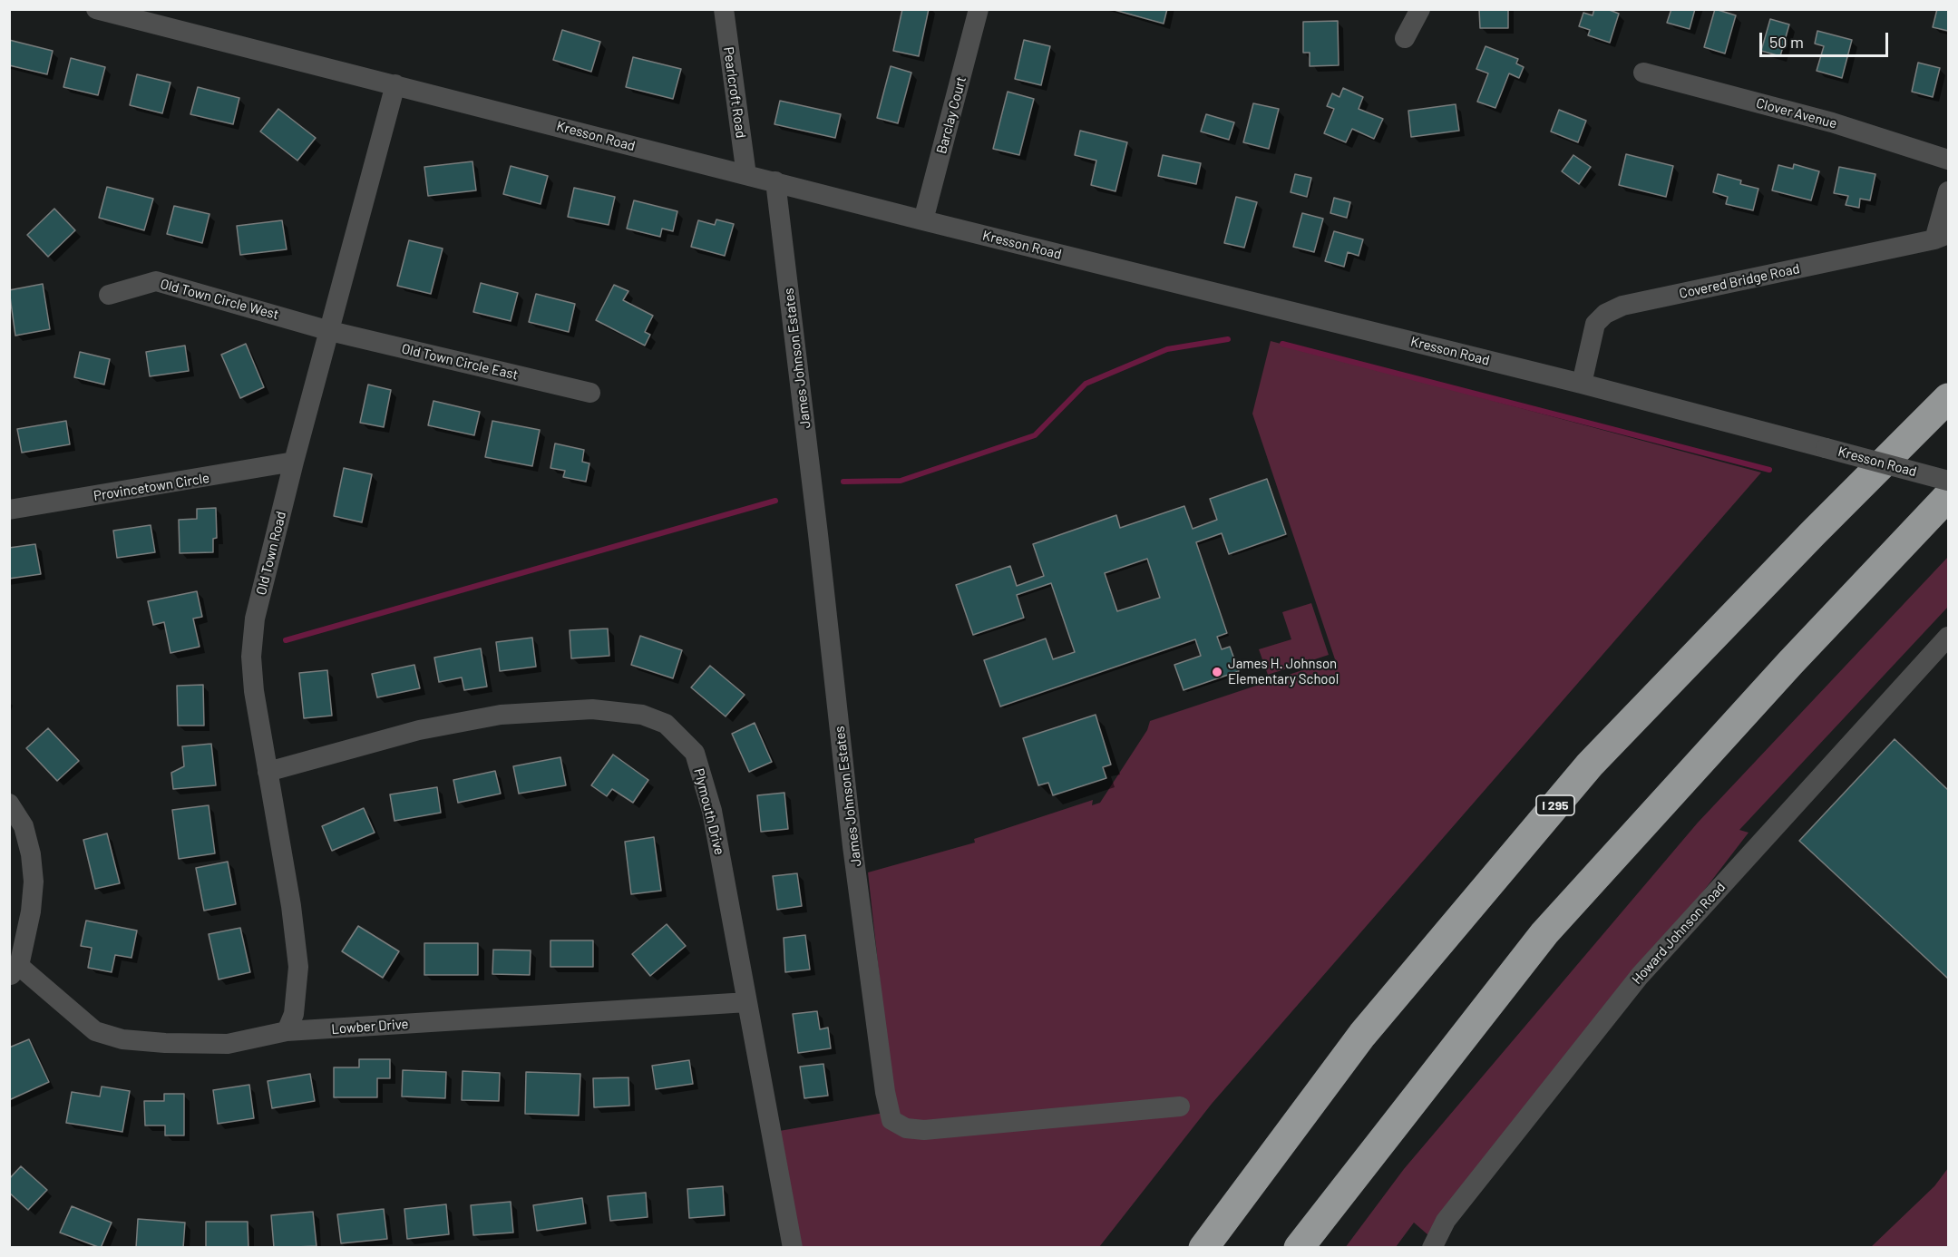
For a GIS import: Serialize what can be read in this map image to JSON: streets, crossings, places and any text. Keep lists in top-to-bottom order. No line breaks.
{"streets":{"highway":["I 295"],"street":["Pearlcroft Road","Clover Avenue","Barclay Court","Kresson Road","Covered Bridge Road","Old Town Circle West","James Johnson Estates","Old Town Circle East","Provincetown Circle","Old Town Road","Plymouth Drive","Howard Johnson Road","Lowber Drive"]},"crossings":[["Pearlcroft Road","Kresson Road"],["Barclay Court","Kresson Road"],["Kresson Road","Covered Bridge Road"],["Kresson Road","James Johnson Estates"],["Kresson Road","Old Town Road"],["Old Town Circle West","Old Town Circle East"],["Old Town Circle West","Old Town Road"],["Old Town Circle East","Old Town Road"],["Provincetown Circle","Old Town Road"],["Old Town Road","Plymouth Drive"],["Old Town Road","Lowber Drive"],["Plymouth Drive","Lowber Drive"]],"places":["James H. Johnson Elementary School"],"scale_bar":"50 m"}
